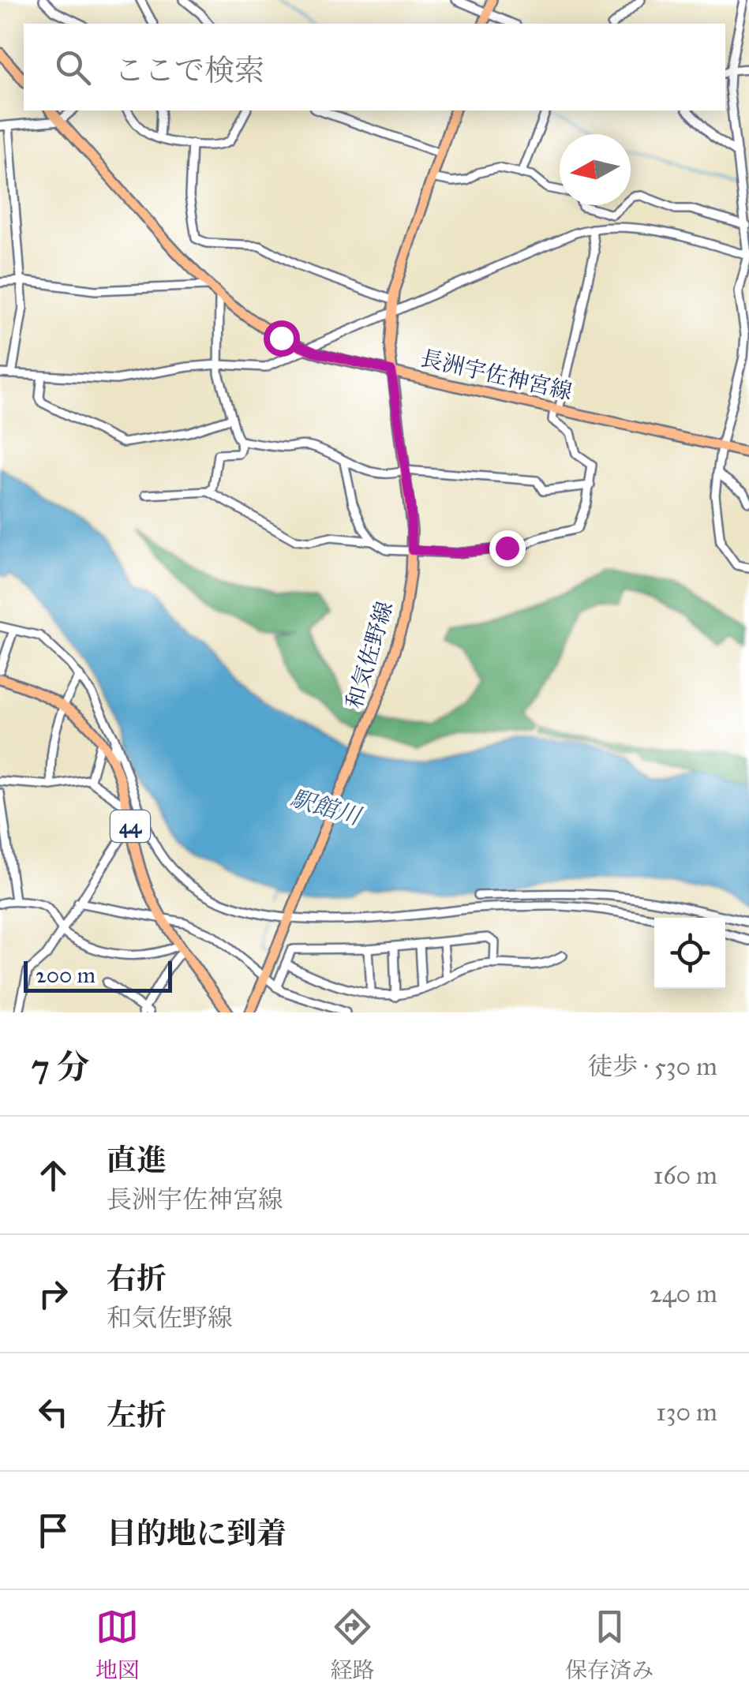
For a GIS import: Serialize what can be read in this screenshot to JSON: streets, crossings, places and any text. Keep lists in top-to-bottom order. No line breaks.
{"streets":{"main road":["長洲宇佐神宮線","和気佐野線","44"]},"crossings":[["長洲宇佐神宮線","和気佐野線"]],"water":["駅館川"],"scale_bar":"200 m","north":"left","page":{"search":"ここで検索","scale":"200 m","heading":["7 分","徒歩 · 530 m"],"list":[["直進","長洲宇佐神宮線","160 m"],["右折","和気佐野線","240 m"],["左折","130 m"],"目的地に到着"],"nav":["地図","経路","保存済み"]}}
